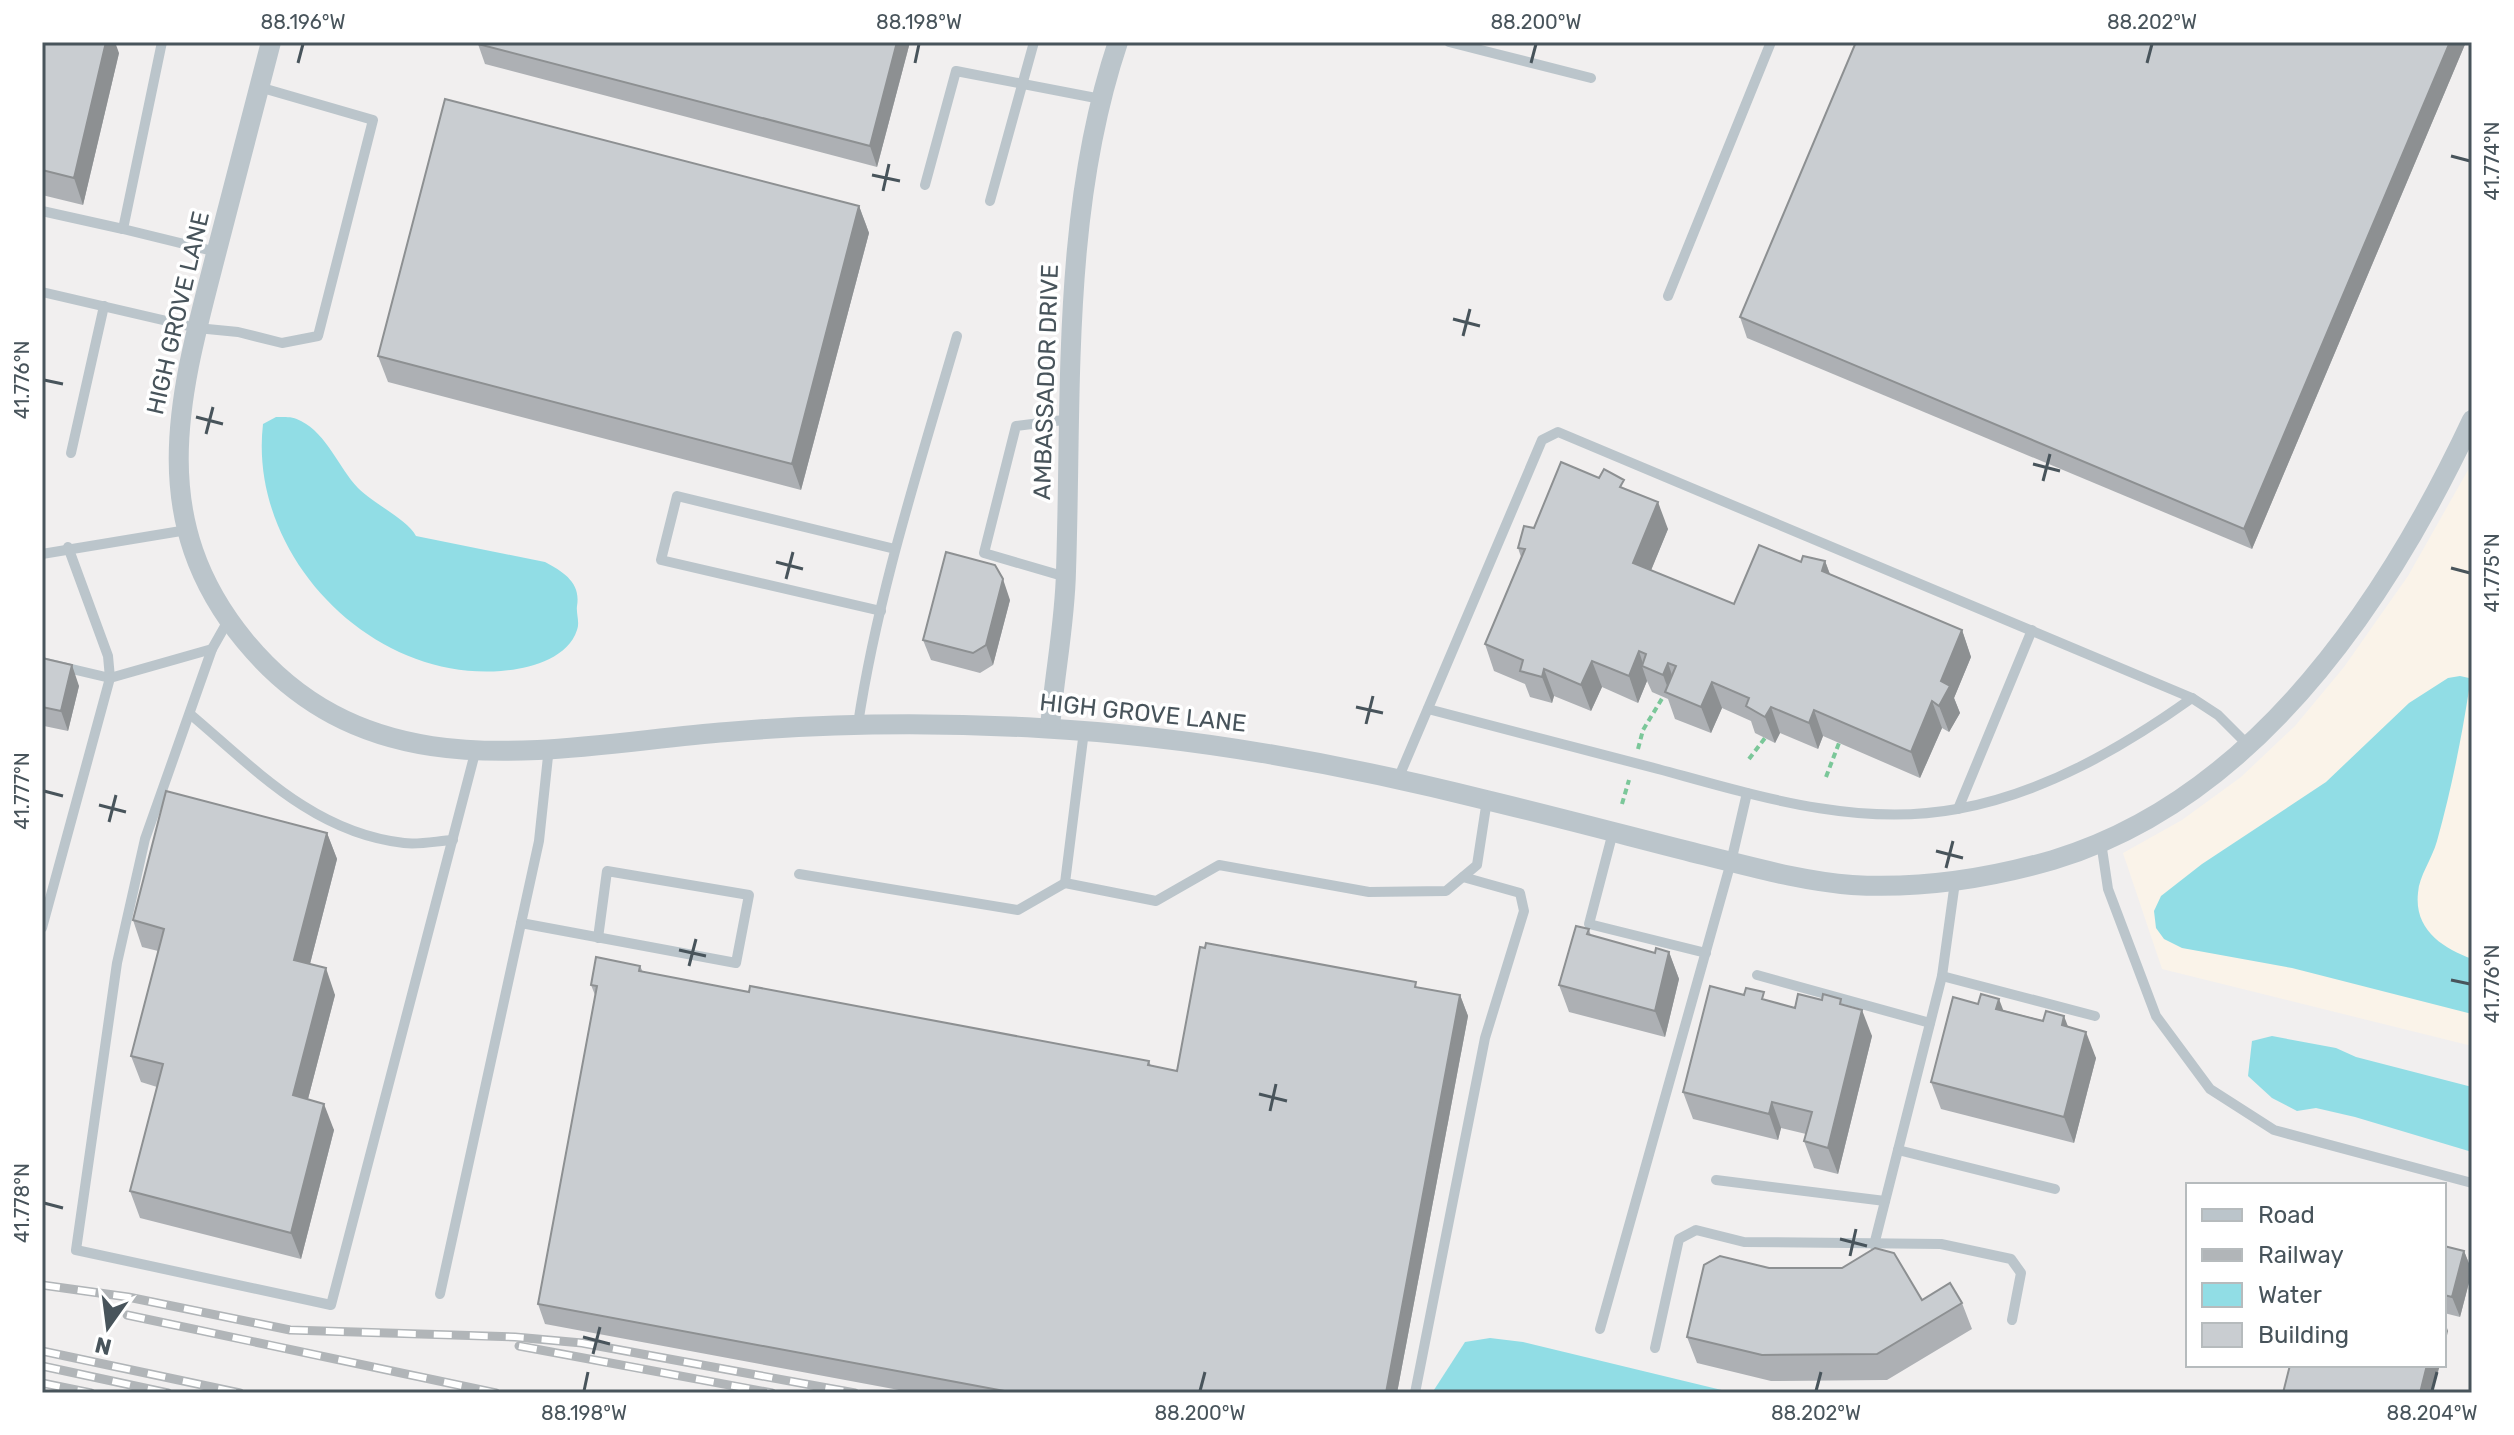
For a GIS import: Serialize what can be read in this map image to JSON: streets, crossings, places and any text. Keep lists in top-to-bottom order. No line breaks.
{"streets":{"street":["HIGH GROVE LANE","AMBASSADOR DRIVE"]},"crossings":[["HIGH GROVE LANE","AMBASSADOR DRIVE"]],"legend":["Road","Railway","Water","Building"],"north":"bottom","coordinates":["88.196°W","88.198°W","88.200°W","88.202°W","41.774°N","41.776°N","41.775°N","41.777°N","41.778°N","88.204°W"]}
